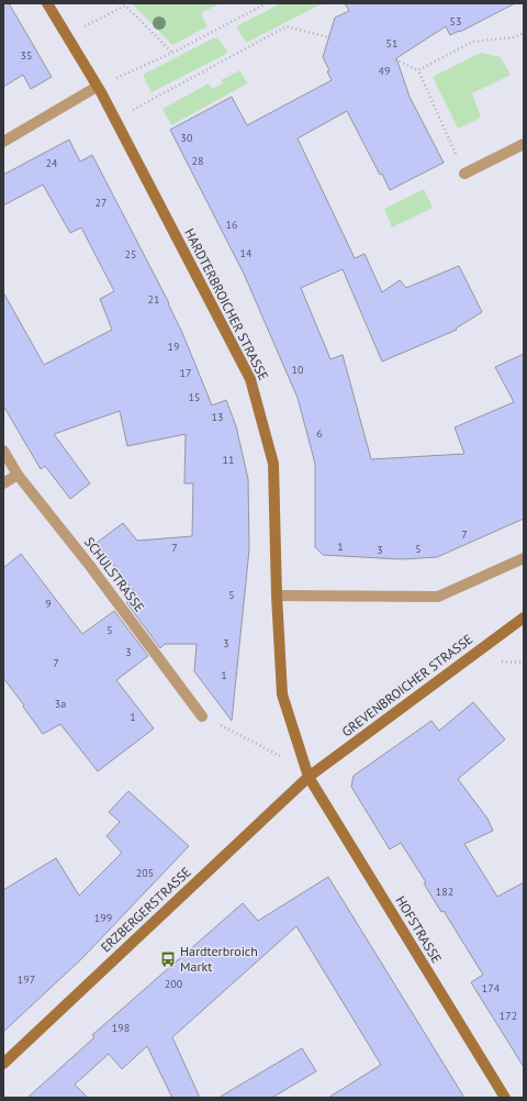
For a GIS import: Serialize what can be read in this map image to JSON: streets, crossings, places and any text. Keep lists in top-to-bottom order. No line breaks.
{"streets":{"street":["HARDTERBROICHER STRASSE","SCHULSTRASSE","GREVENBROICHER STRASSE","ERZBERGERSTRASSE","HOFSTRASSE"]},"crossings":[["HARDTERBROICHER STRASSE","GREVENBROICHER STRASSE"],["HARDTERBROICHER STRASSE","ERZBERGERSTRASSE"],["HARDTERBROICHER STRASSE","HOFSTRASSE"],["GREVENBROICHER STRASSE","ERZBERGERSTRASSE"],["GREVENBROICHER STRASSE","HOFSTRASSE"],["ERZBERGERSTRASSE","HOFSTRASSE"]],"places":{"bus stop":["Hardterbroich Markt"]},"house_numbers":["53","51","35","49","30","28","24","27","16","14","25","21","19","10","17","15","13","6","11","7","1","7","5","3","5","9","5","3","3","7","1","3a","1","205","182","199","197","200","174","172","198"]}
